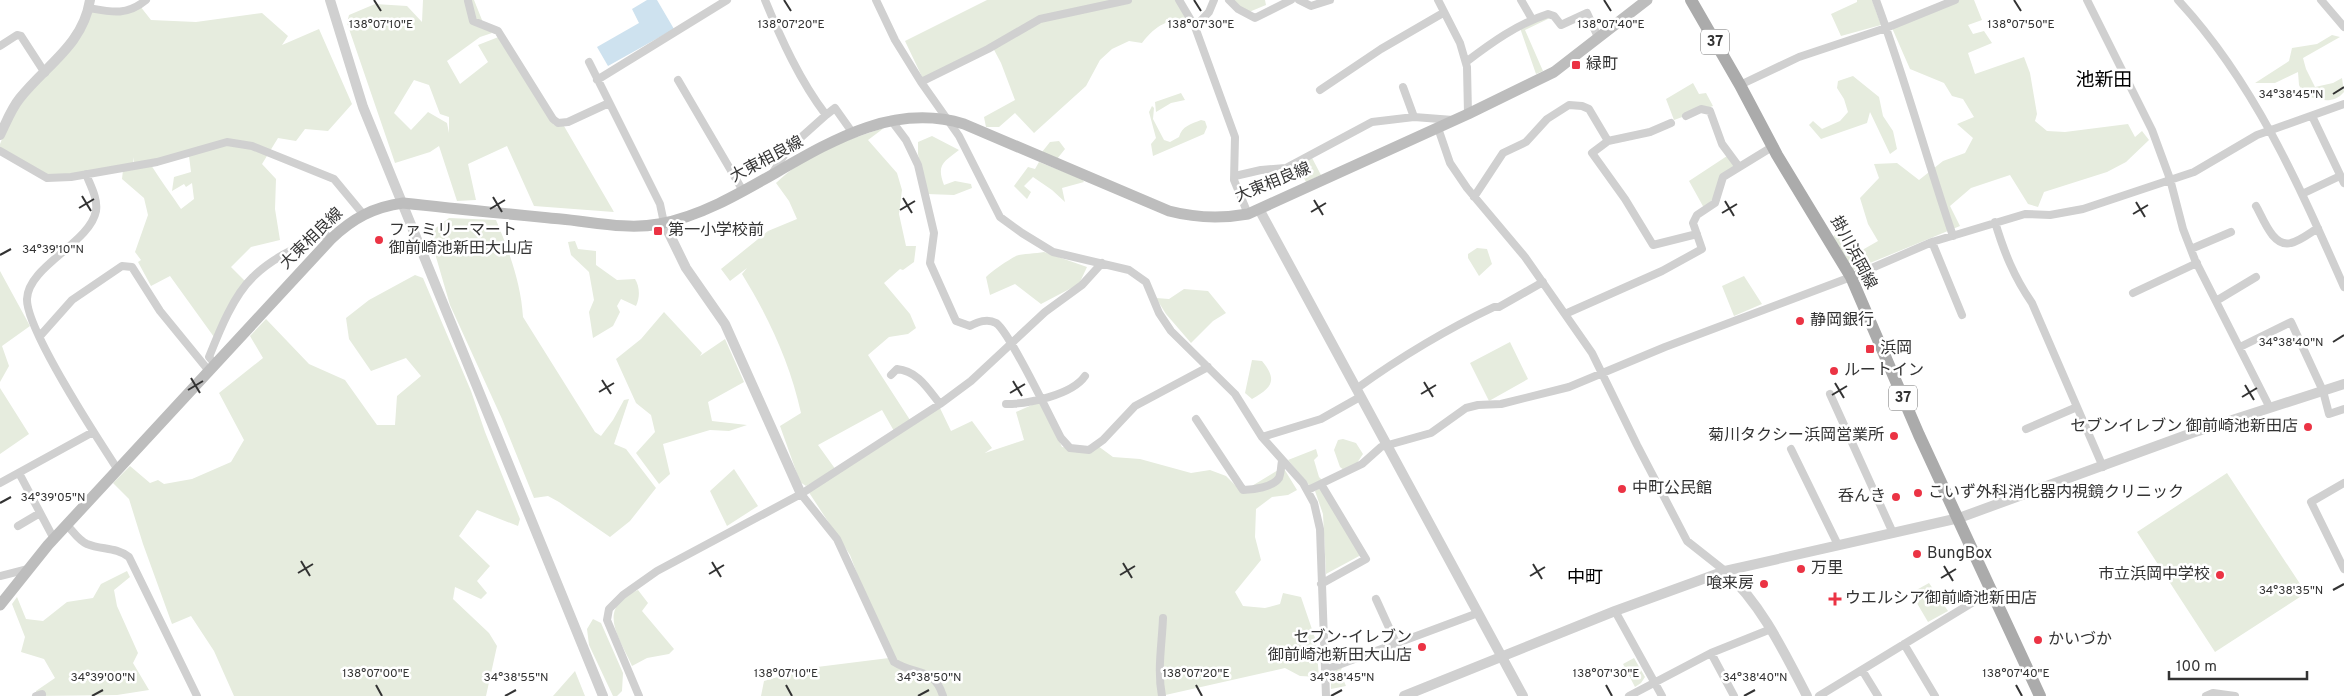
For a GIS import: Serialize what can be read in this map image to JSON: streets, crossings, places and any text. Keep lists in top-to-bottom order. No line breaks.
{"streets":{"main road":["37","大東相良線","掛川浜岡線"]},"districts":["池新田","中町"],"places":{"transit":["緑町","第一小学校前","浜岡"],"other":["ファミリーマート 御前崎池新田大山店","静岡銀行","ルートイン","セブンイレブン 御前崎池新田店","菊川タクシー浜岡営業所","中町公民館","こいず外科消化器内視鏡クリニック","呑んき","BungBox","万里","市立浜岡中学校","喰来房","かいづか","セブン‐イレブン 御前崎池新田大山店"],"health":["ウエルシア御前崎池新田店"]},"scale_bar":"100 m","coordinates":["138°07'50\"E","138°07'10\"E","138°07'20\"E","138°07'30\"E","138°07'40\"E","34°38'45\"N","34°39'10\"N","34°38'40\"N","34°39'05\"N","34°38'35\"N","138°07'00\"E","34°39'00\"N","34°38'55\"N","34°38'50\"N"]}
